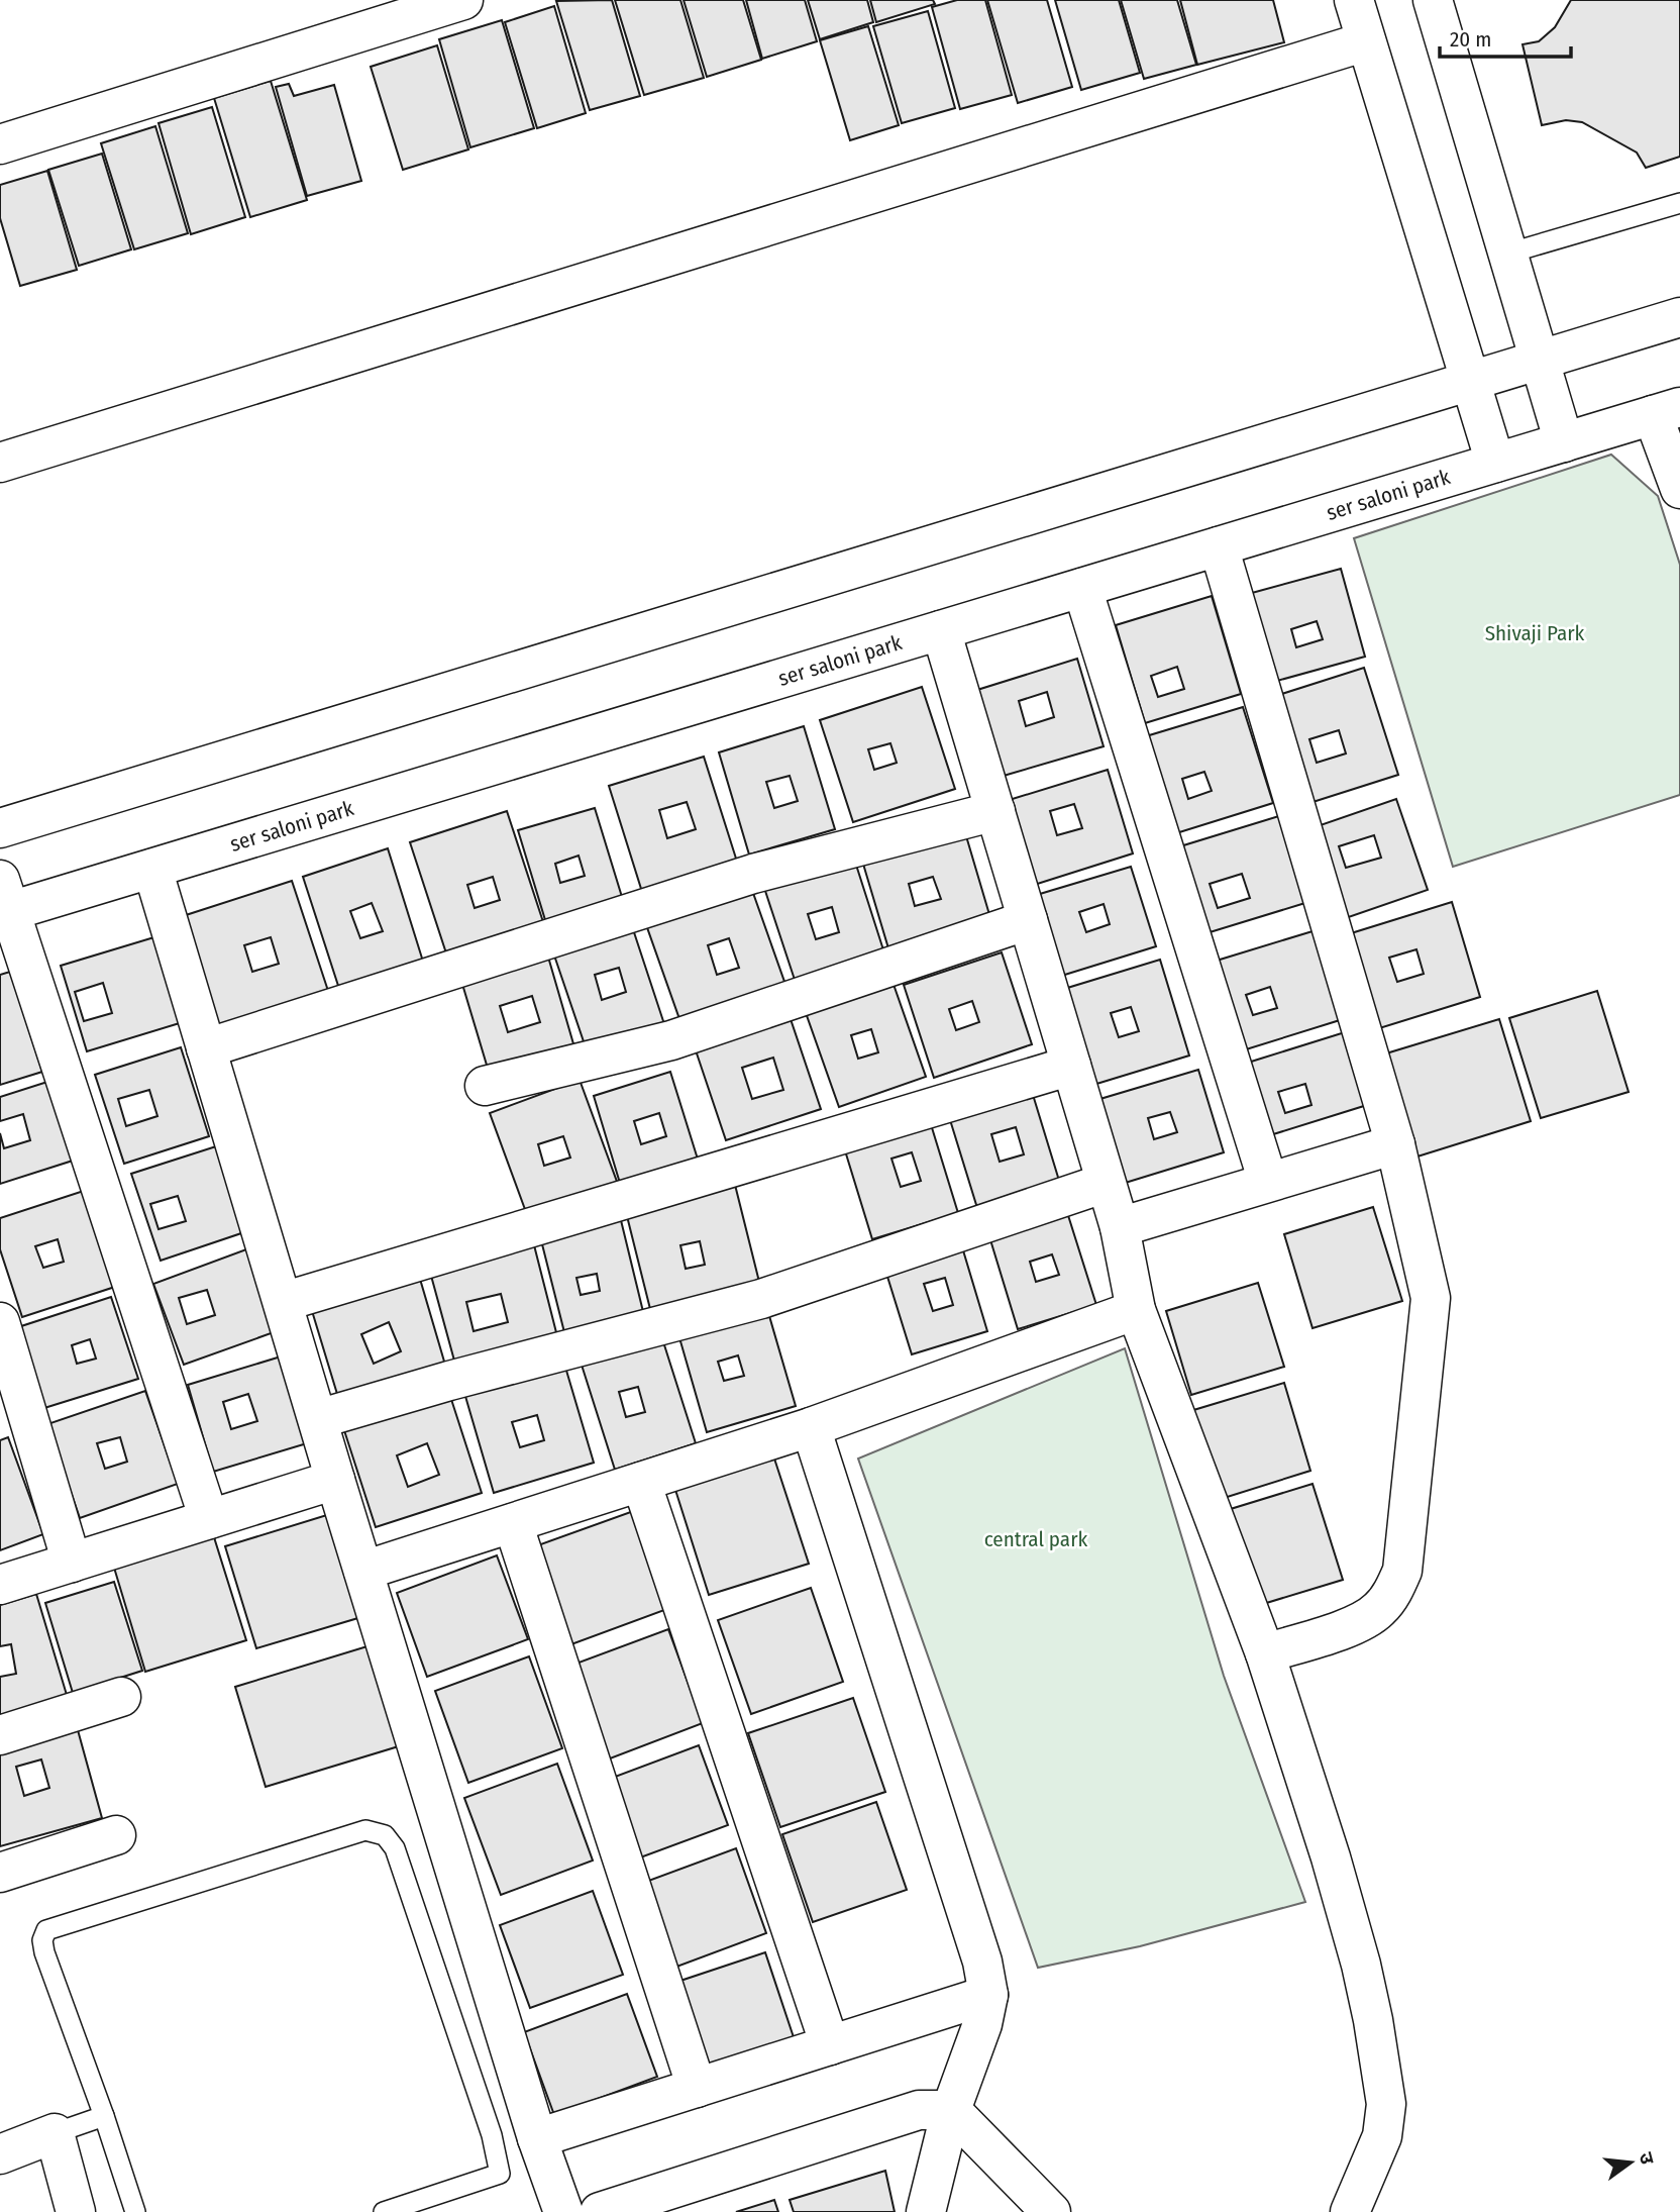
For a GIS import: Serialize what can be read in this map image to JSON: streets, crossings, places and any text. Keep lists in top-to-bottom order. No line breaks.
{"streets":{"street":["ser saloni park"]},"parks":["Shivaji Park","central park"],"scale_bar":"20 m","north":"right"}
